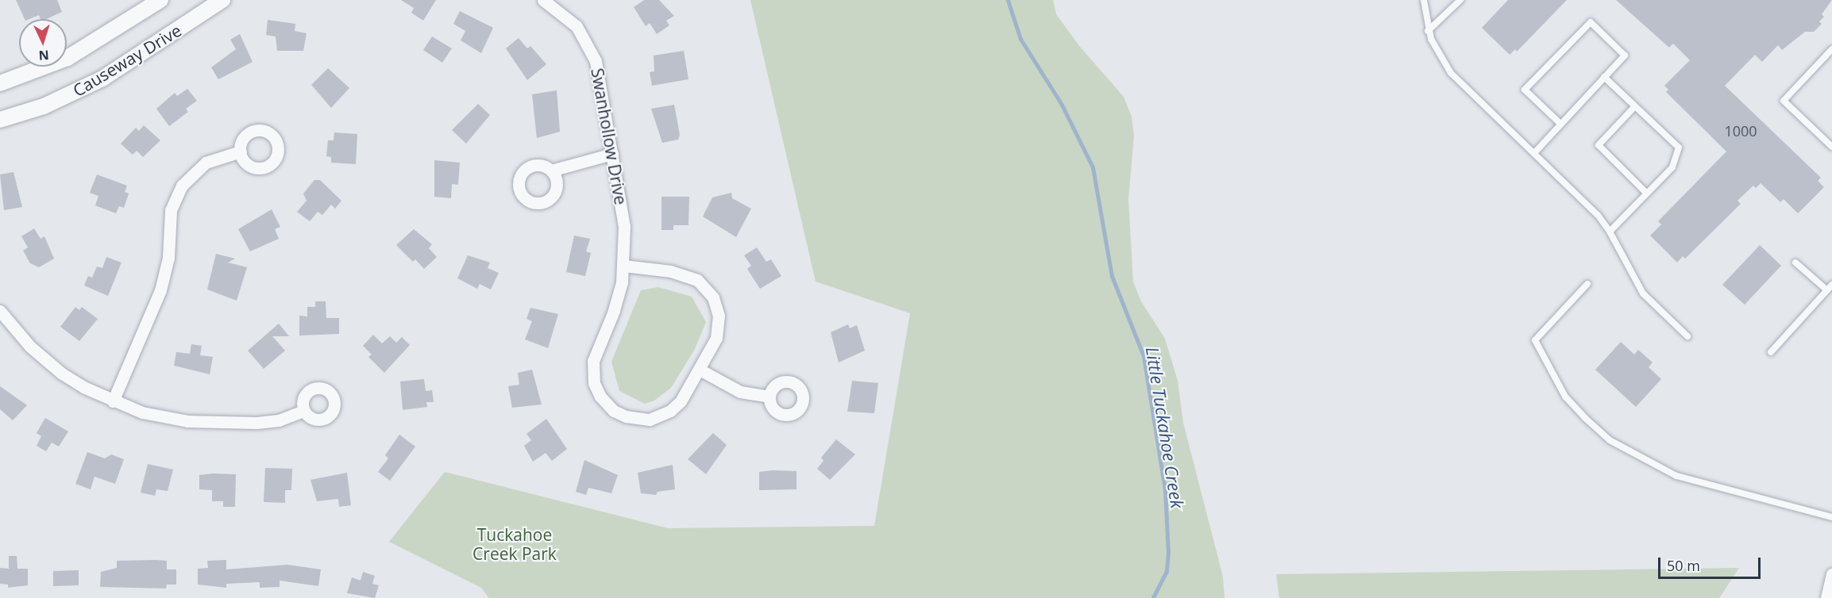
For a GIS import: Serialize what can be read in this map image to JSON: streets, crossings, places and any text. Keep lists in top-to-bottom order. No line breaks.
{"streets":{"street":["Causeway Drive","Swanhollow Drive"]},"water":["Little Tuckahoe Creek"],"parks":["Tuckahoe Creek Park"],"house_numbers":["1000"],"scale_bar":"50 m","north":"bottom"}
